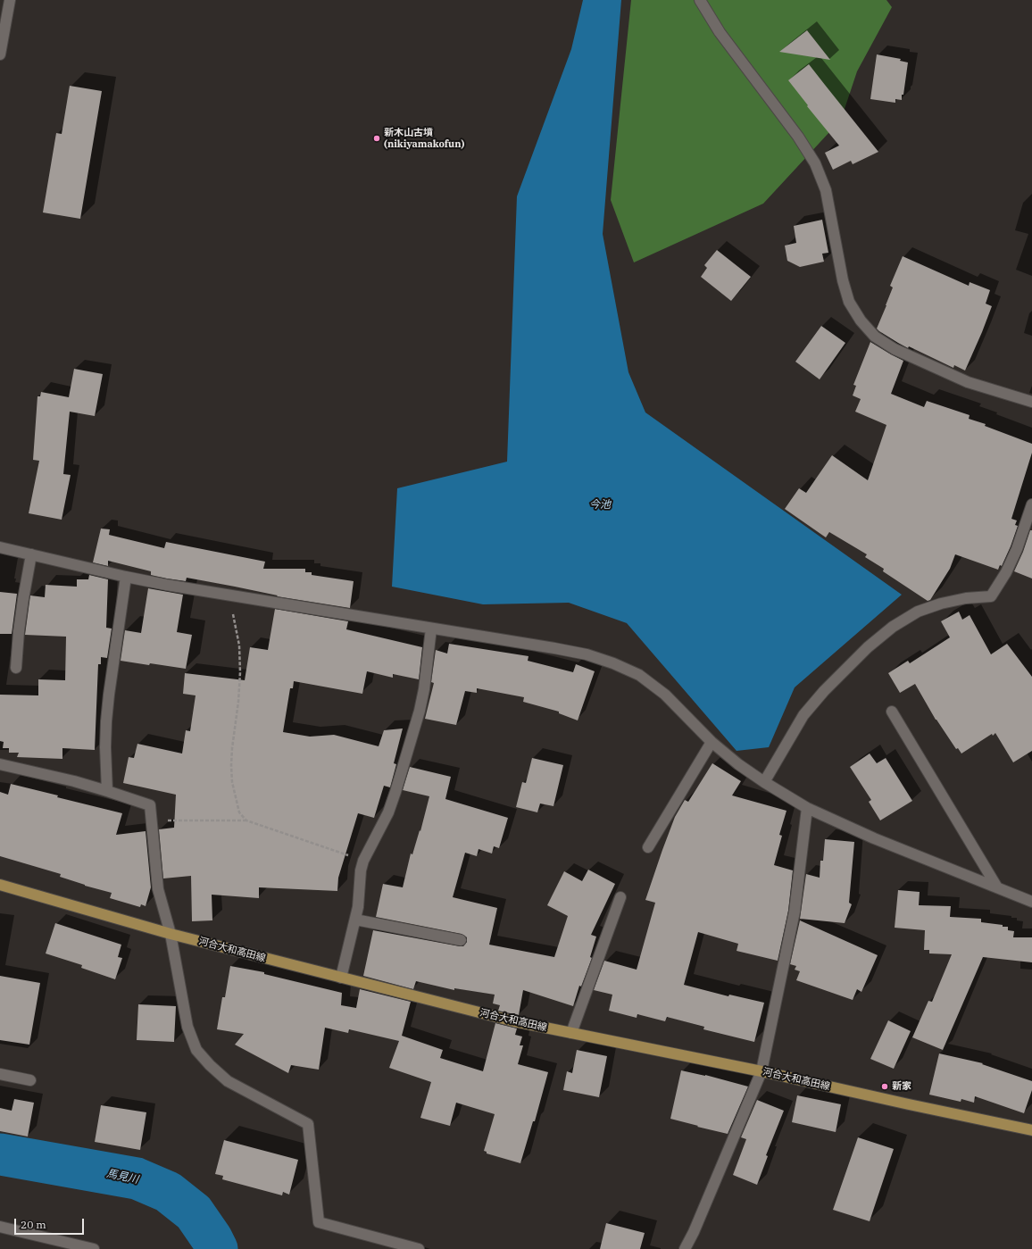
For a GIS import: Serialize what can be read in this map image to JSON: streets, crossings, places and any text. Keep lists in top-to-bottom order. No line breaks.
{"streets":{"main road":["河合大和高田線"]},"water":["今池","馬見川"],"places":["新木山古墳 (nikiyamakofun)","新家"],"scale_bar":"20 m"}
